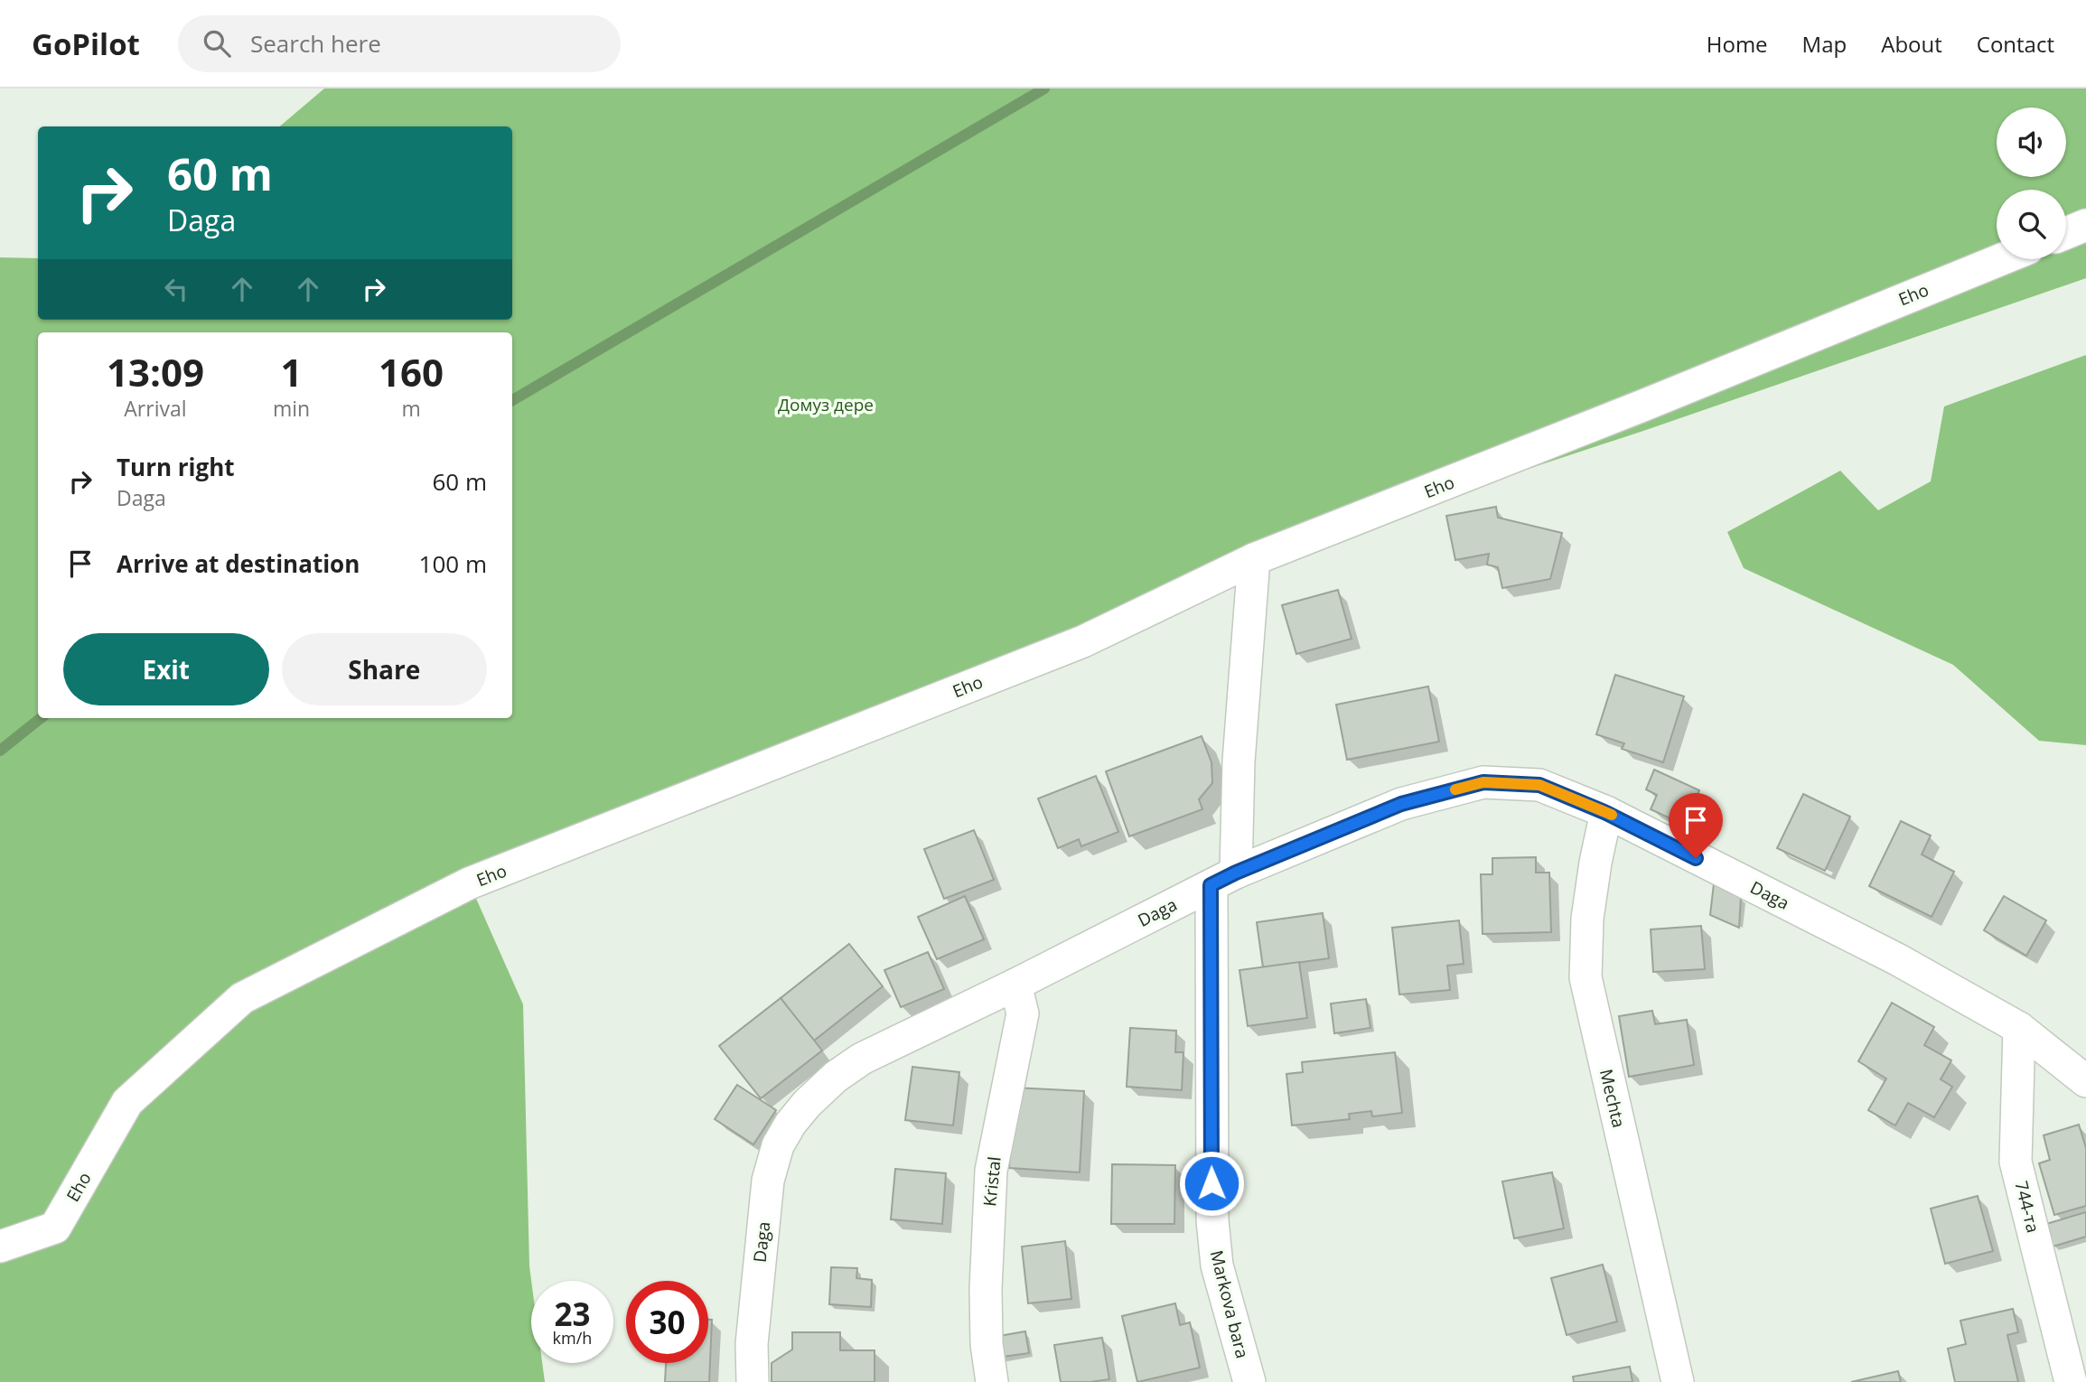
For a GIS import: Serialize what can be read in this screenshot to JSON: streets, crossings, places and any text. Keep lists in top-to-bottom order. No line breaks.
{"streets":{"street":["Eho","Daga","Mechta","Kristal","744-та","Markova bara"]},"crossings":[["Eho","Markova bara"],["Daga","Mechta"],["Daga","Kristal"],["Daga","744-та"],["Daga","Markova bara"]],"parks":["Домуз дере"],"page":{"header":"GoPilot","search":"Search here","nav":["Home","Map","About","Contact"],"turn":["60 m","Daga"],"eta":["13:09","Arrival","1","min","160","m"],"list":[{"name":"Turn right","note":"Daga","value":"60 m"},{"name":"Arrive at destination","value":"100 m"}],"buttons":["Exit","Share"],"speed":"23 km/h","limit":"30"}}
